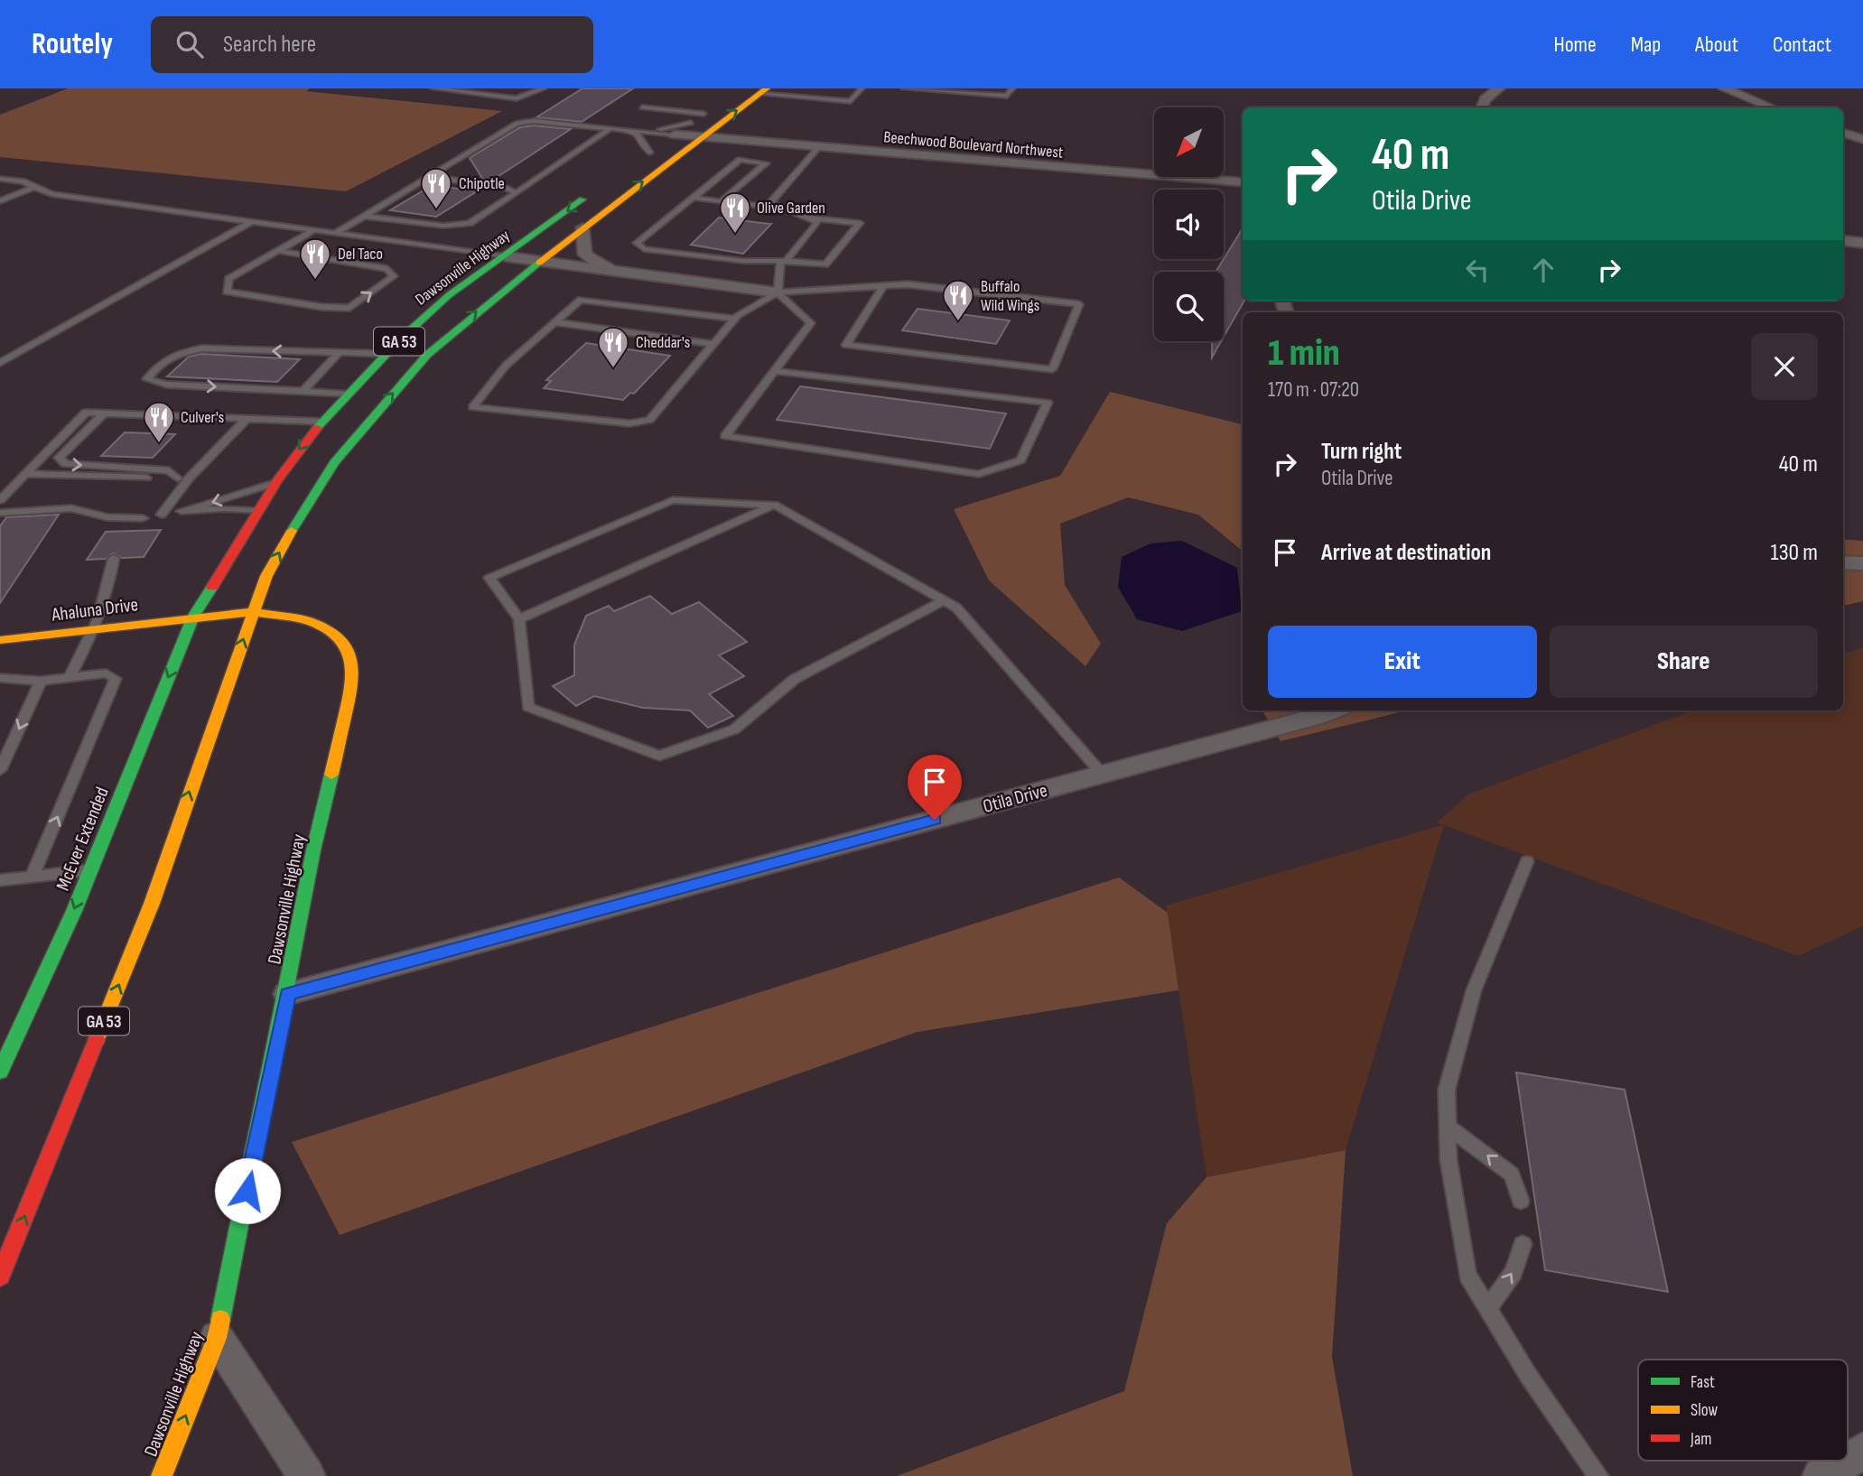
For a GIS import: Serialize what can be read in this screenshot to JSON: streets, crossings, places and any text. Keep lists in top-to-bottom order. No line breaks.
{"streets":{"main road":["Dawsonville Highway","GA 53","Ahaluna Drive","McEver Extended"],"street":["Beechwood Boulevard Northwest","Otila Drive"]},"crossings":[["Beechwood Boulevard Northwest","GA 53"],["Dawsonville Highway","GA 53"],["Dawsonville Highway","Ahaluna Drive"],["Dawsonville Highway","Otila Drive"],["Dawsonville Highway","McEver Extended"],["Ahaluna Drive","McEver Extended"]],"places":{"restaurant":["Chipotle","Olive Garden","Del Taco","Buffalo Wild Wings","Cheddar's","Culver's"]},"legend":["Fast","Slow","Jam"],"north":"bottom left","page":{"header":"Routely","search":"Search here","nav":["Home","Map","About","Contact"],"turn":["40 m","Otila Drive"],"heading":["1 min","170 m · 07:20"],"list":[{"name":"Turn right","note":"Otila Drive","value":"40 m"},{"name":"Arrive at destination","value":"130 m"}],"buttons":["Exit","Share"]}}
